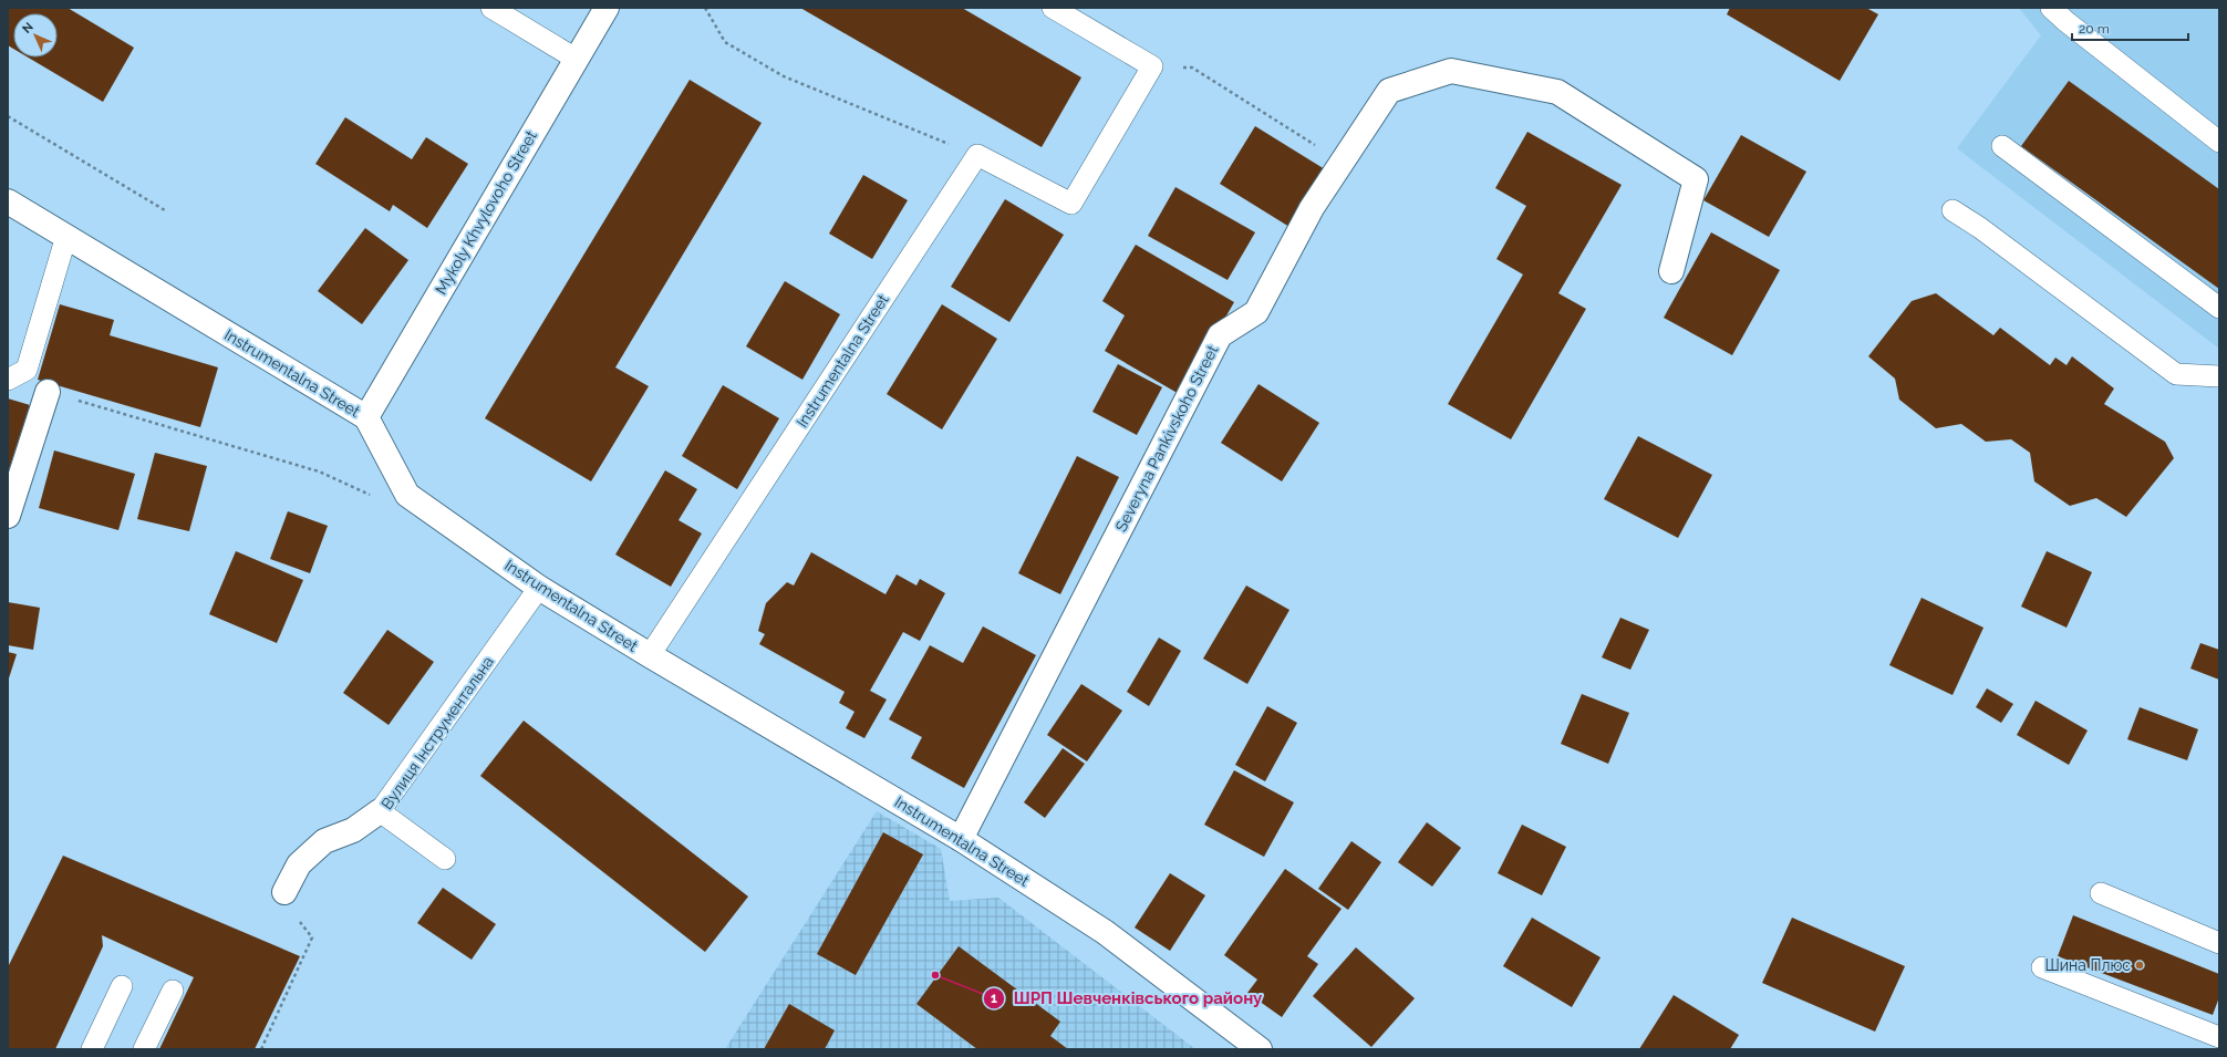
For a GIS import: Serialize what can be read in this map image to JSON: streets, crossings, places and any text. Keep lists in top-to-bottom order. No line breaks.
{"streets":{"street":["Mykoly Khvylovoho Street","Instrumentalna Street","Severyna Pankivskoho Street"],"lane":["Вулиця Інструментальна"]},"crossings":[["Mykoly Khvylovoho Street","Instrumentalna Street"],["Instrumentalna Street","Severyna Pankivskoho Street"],["Instrumentalna Street","Вулиця Інструментальна"]],"places":["Шина Плюс","ШРП Шевченківського району"],"scale_bar":"20 m","north":"top left"}
